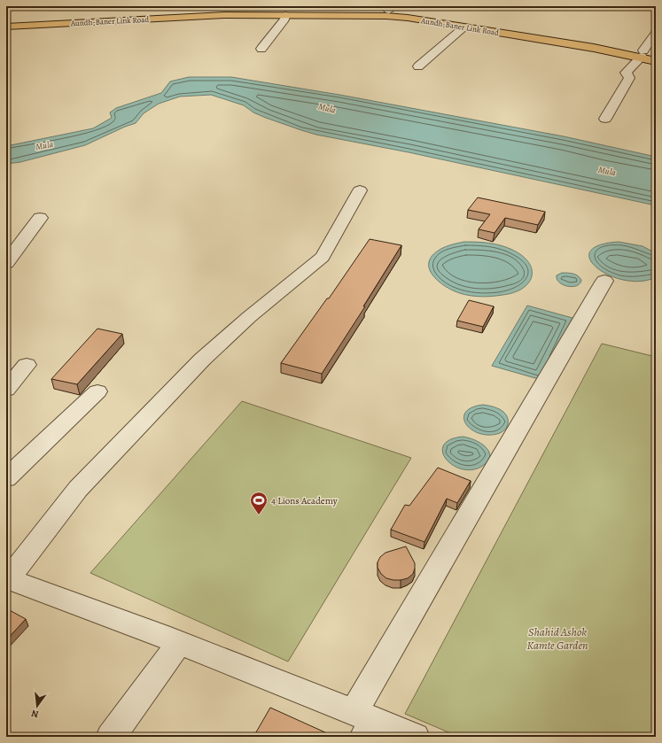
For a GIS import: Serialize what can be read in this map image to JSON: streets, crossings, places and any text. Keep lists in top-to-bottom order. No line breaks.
{"streets":{"main road":["Aundh-Baner Link Road"]},"water":["Mula"],"parks":["Shahid Ashok Kamte Garden"],"places":{"sports":["4 Lions Academy"]},"north":"bottom"}
